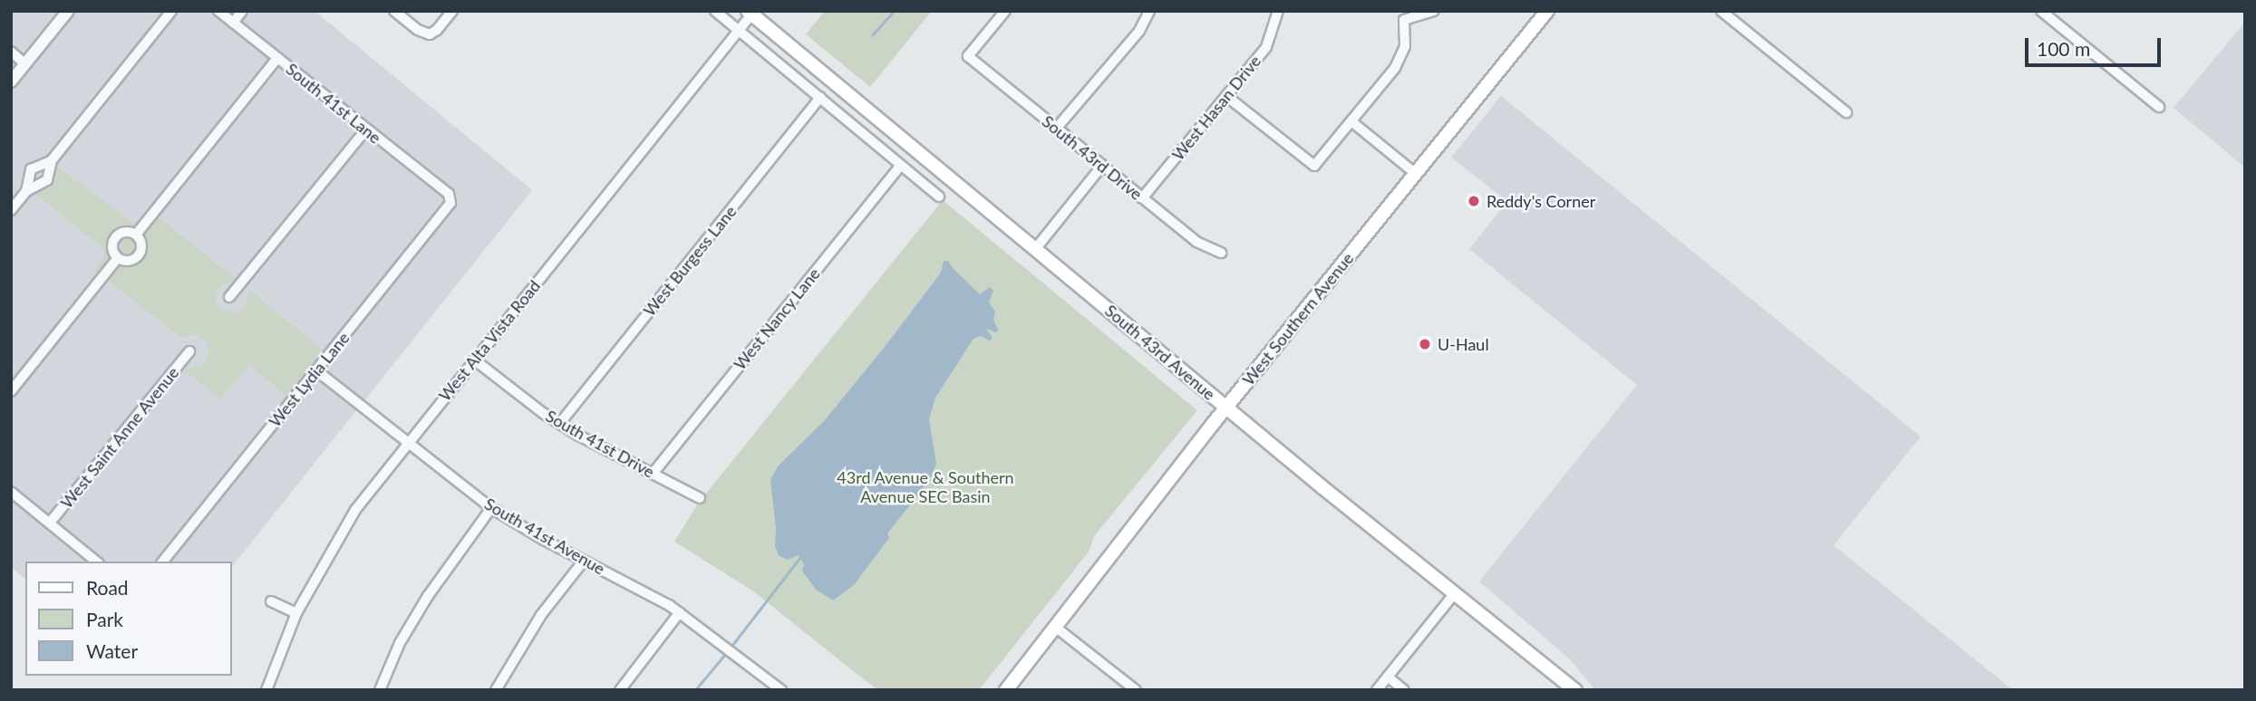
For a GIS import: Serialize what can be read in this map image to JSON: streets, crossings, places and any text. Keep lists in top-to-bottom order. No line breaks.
{"streets":{"main road":["West Southern Avenue","South 43rd Avenue"],"street":["South 41st Lane","West Hasan Drive","South 43rd Drive","West Burgess Lane","West Nancy Lane","West Alta Vista Road","West Lydia Lane","West Saint Anne Avenue","South 41st Drive","South 41st Avenue"]},"crossings":[["South 41st Lane","West Lydia Lane"],["West Hasan Drive","South 43rd Drive"],["West Burgess Lane","South 41st Drive"],["West Nancy Lane","South 41st Drive"],["West Southern Avenue","South 43rd Avenue"],["West Alta Vista Road","South 43rd Avenue"],["West Alta Vista Road","South 41st Drive"],["West Alta Vista Road","South 41st Avenue"],["West Lydia Lane","South 41st Avenue"]],"parks":["43rd Avenue & Southern Avenue SEC Basin"],"places":["Reddy's Corner","U-Haul"],"legend":["Road","Park","Water"],"scale_bar":"100 m"}
